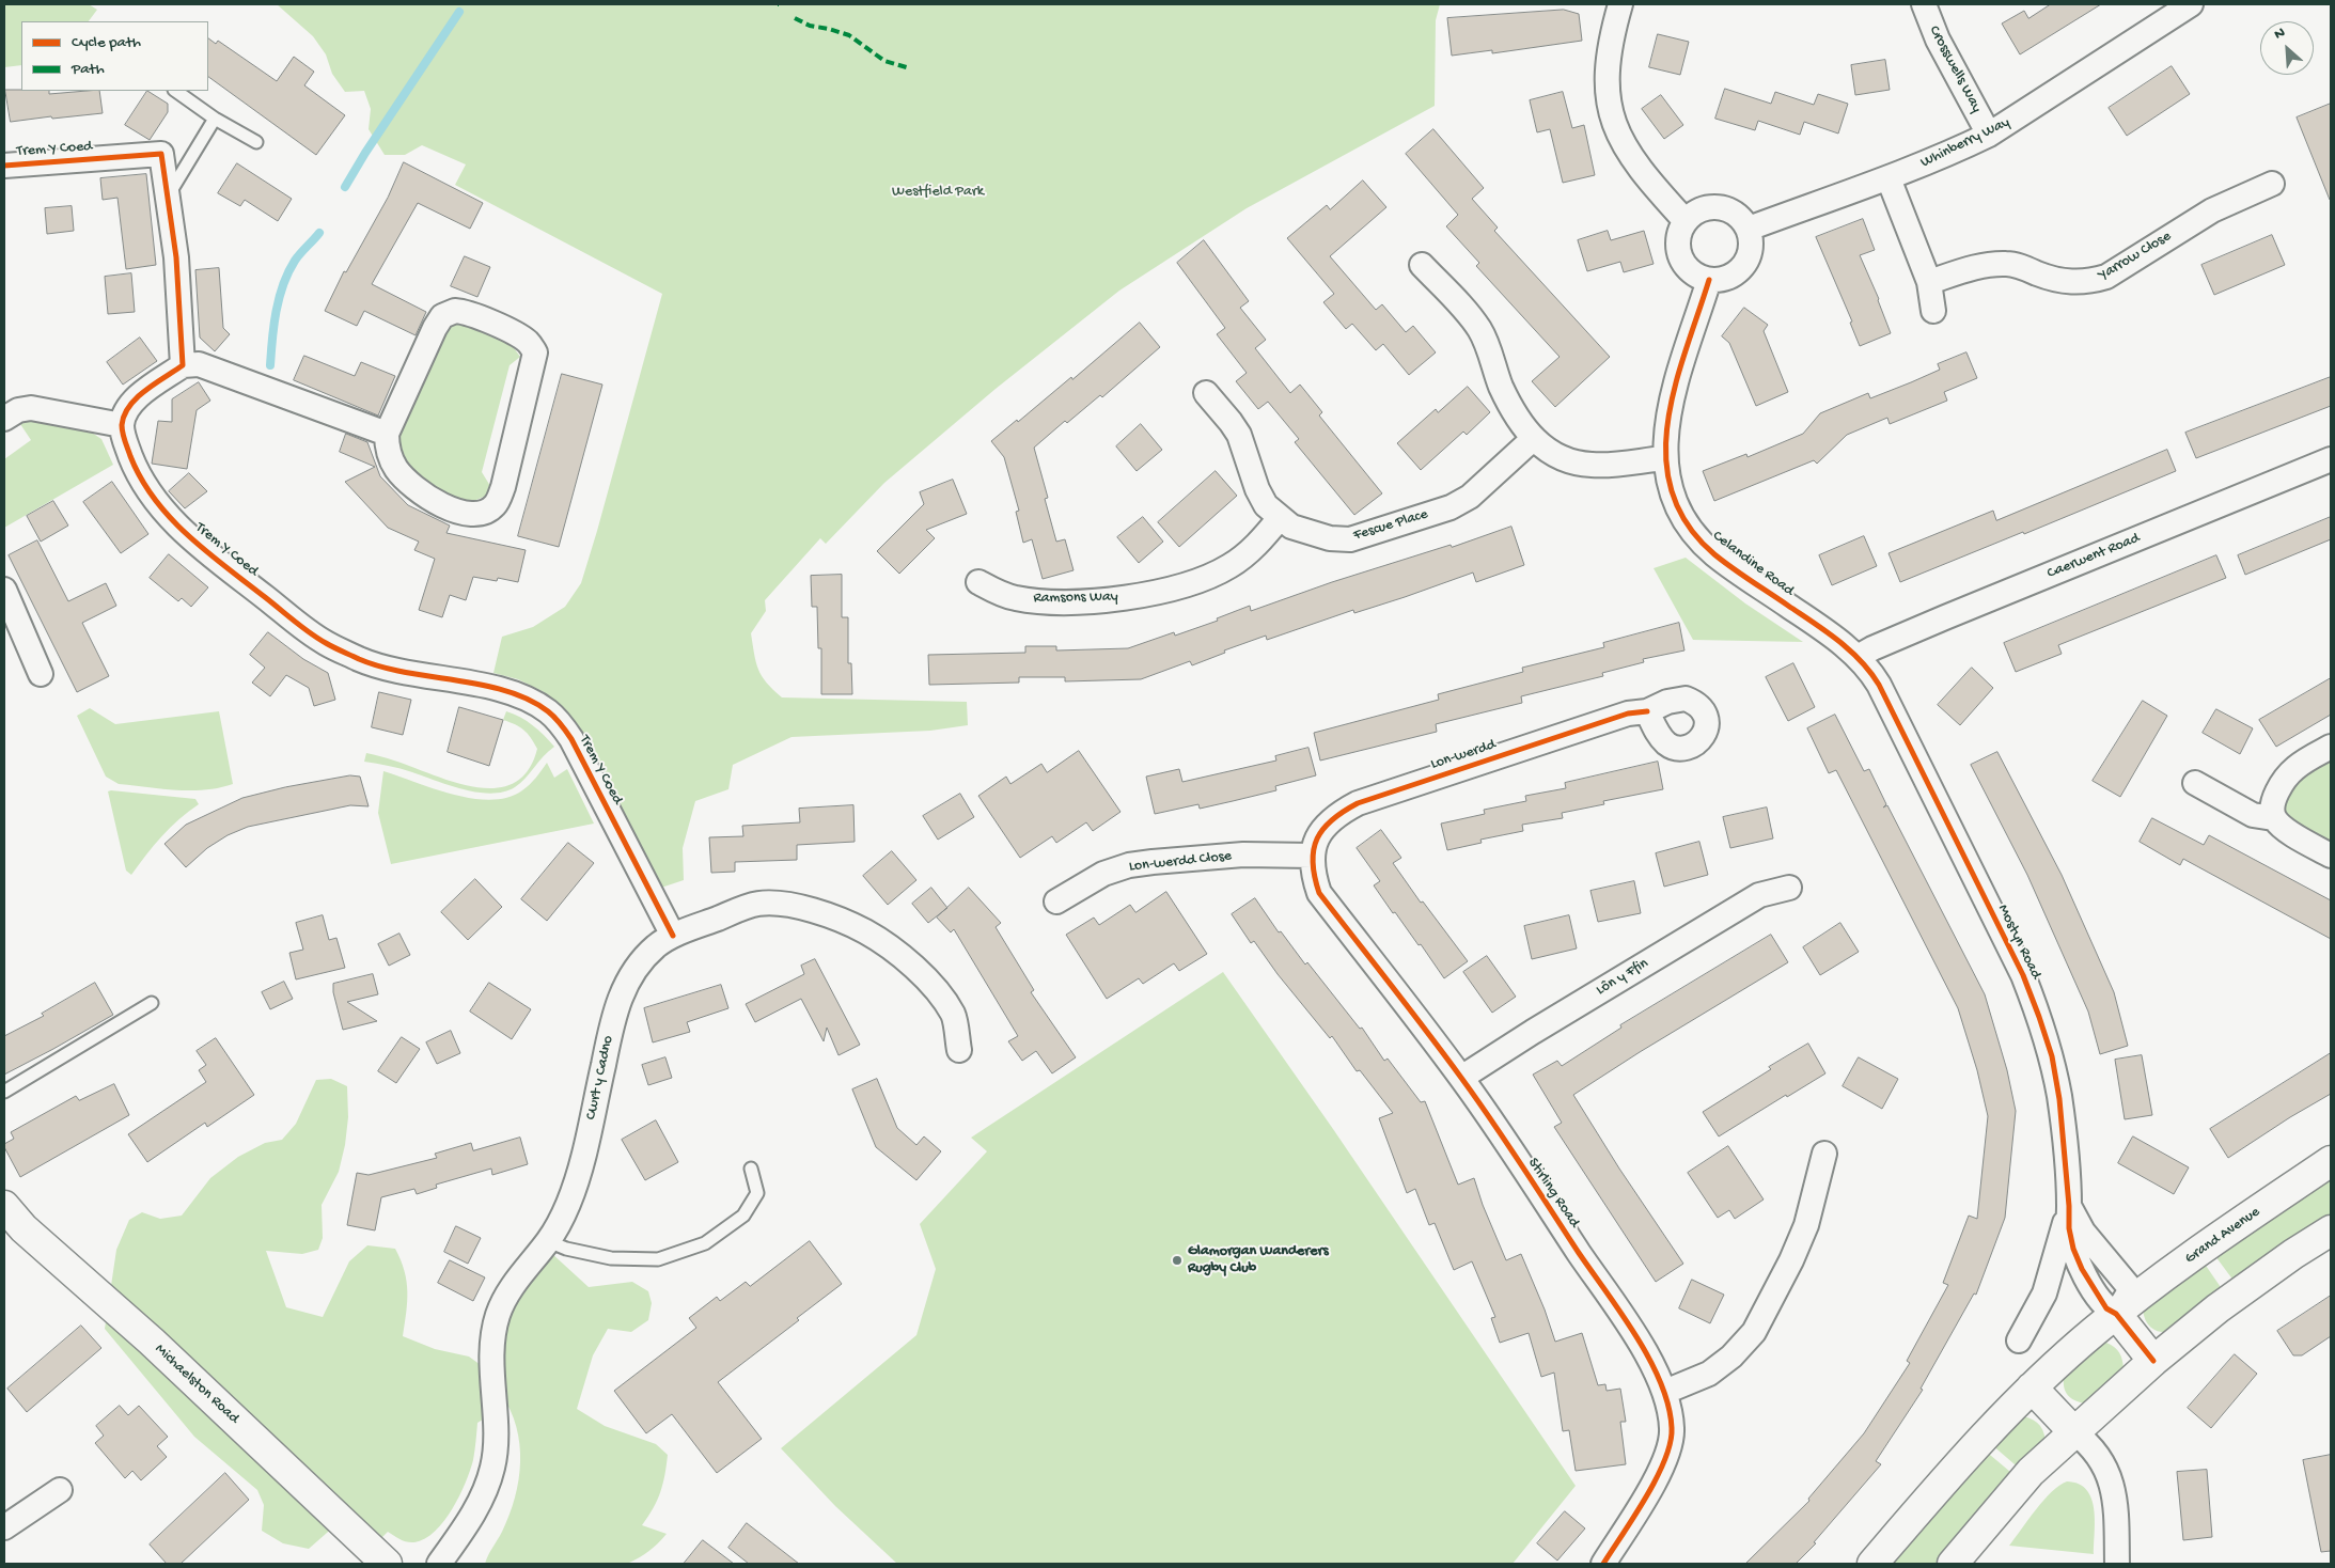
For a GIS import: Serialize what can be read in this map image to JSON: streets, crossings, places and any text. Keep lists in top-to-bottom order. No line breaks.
{"streets":{"street":["Crosswells Way","Whinberry Way","Trem Y Coed","Yarrow Close","Fescue Place","Caerwent Road","Celandine Road","Ramsons Way","Lon-werdd","Lon-werdd Close","Mostyn Road","Lôn y Ffin","Cwrt y Cadno","Stirling Road","Grand Avenue","Michaelston Road"]},"crossings":[["Crosswells Way","Whinberry Way"],["Whinberry Way","Celandine Road"],["Trem Y Coed","Cwrt y Cadno"],["Fescue Place","Ramsons Way"],["Caerwent Road","Celandine Road"],["Caerwent Road","Mostyn Road"],["Celandine Road","Mostyn Road"],["Lon-werdd","Lon-werdd Close"],["Lon-werdd","Stirling Road"],["Lon-werdd Close","Stirling Road"],["Mostyn Road","Grand Avenue"],["Lôn y Ffin","Stirling Road"]],"parks":["Westfield Park"],"places":["Glamorgan Wanderers Rugby Club"],"legend":["Cycle path","Path"],"north":"top left"}
